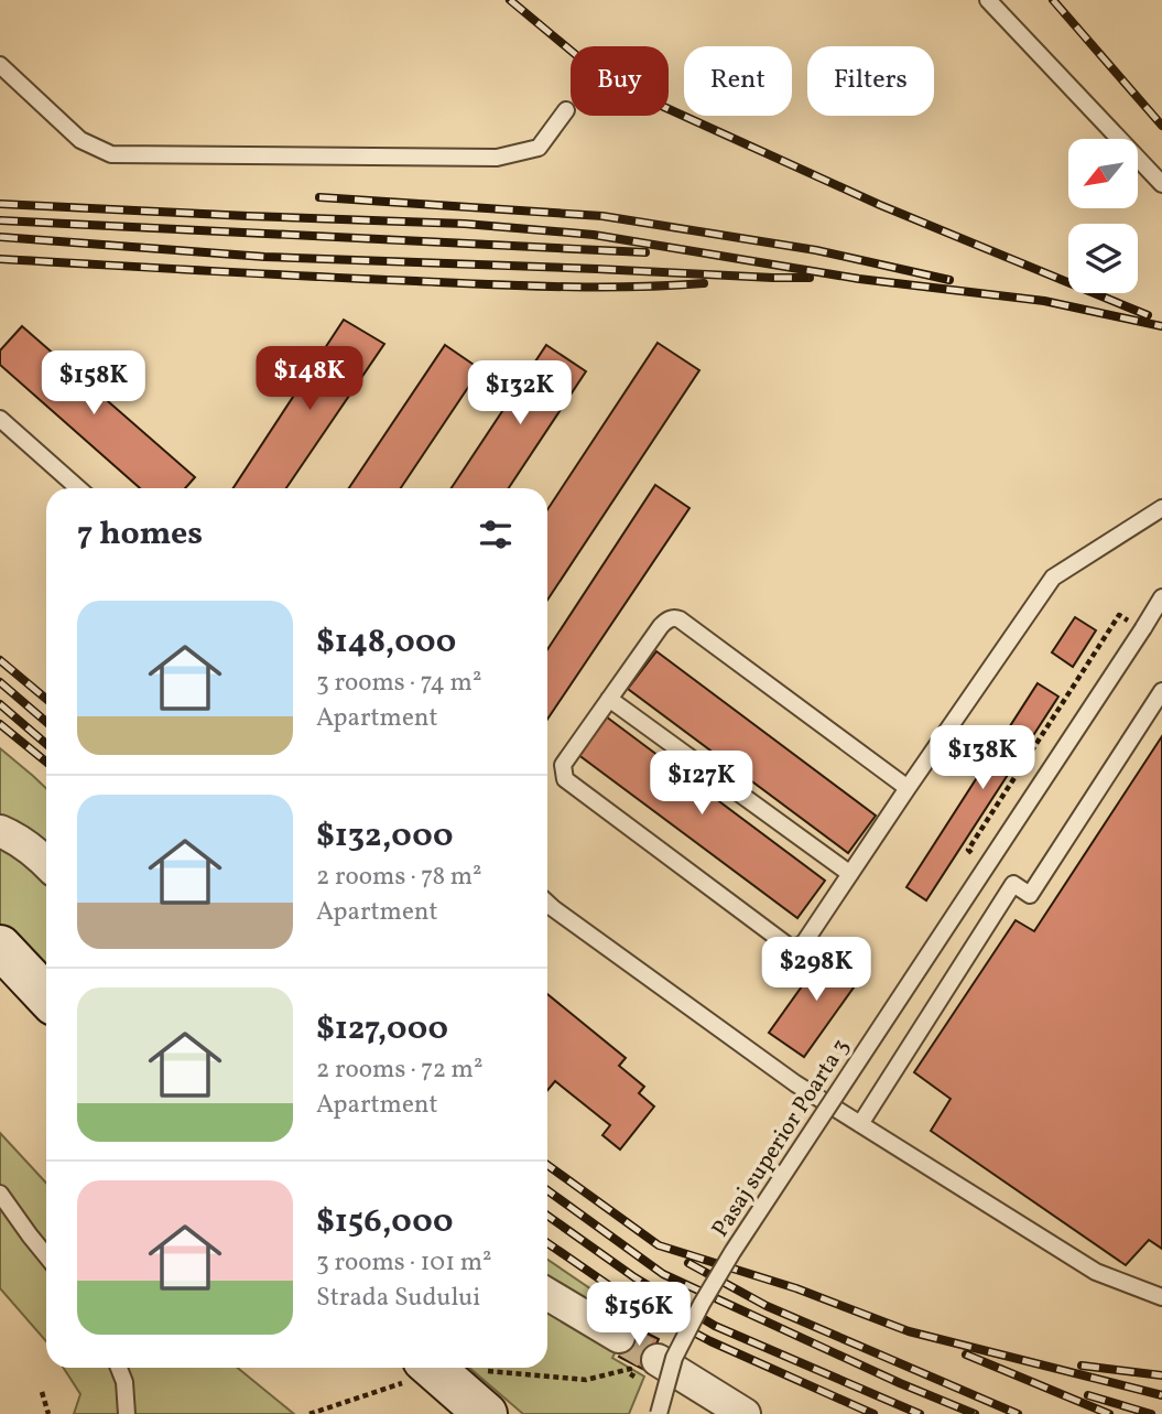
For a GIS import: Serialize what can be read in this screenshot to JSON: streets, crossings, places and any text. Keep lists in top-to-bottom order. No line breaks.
{"streets":{"lane":["Pasaj superior Poarta 3"]},"north":"bottom left","page":{"chip":["Buy","Rent","Filters"],"price":["$148K","$158K","$132K","$138K","$127K","$298K","$156K"],"heading":"7 homes","list":[{"name":"$148,000","note":"3 rooms · 74 m² · Apartment"},{"name":"$132,000","note":"2 rooms · 78 m² · Apartment"},{"name":"$127,000","note":"2 rooms · 72 m² · Apartment"},{"name":"$156,000","note":"3 rooms · 101 m² · Strada Sudului"}]}}
